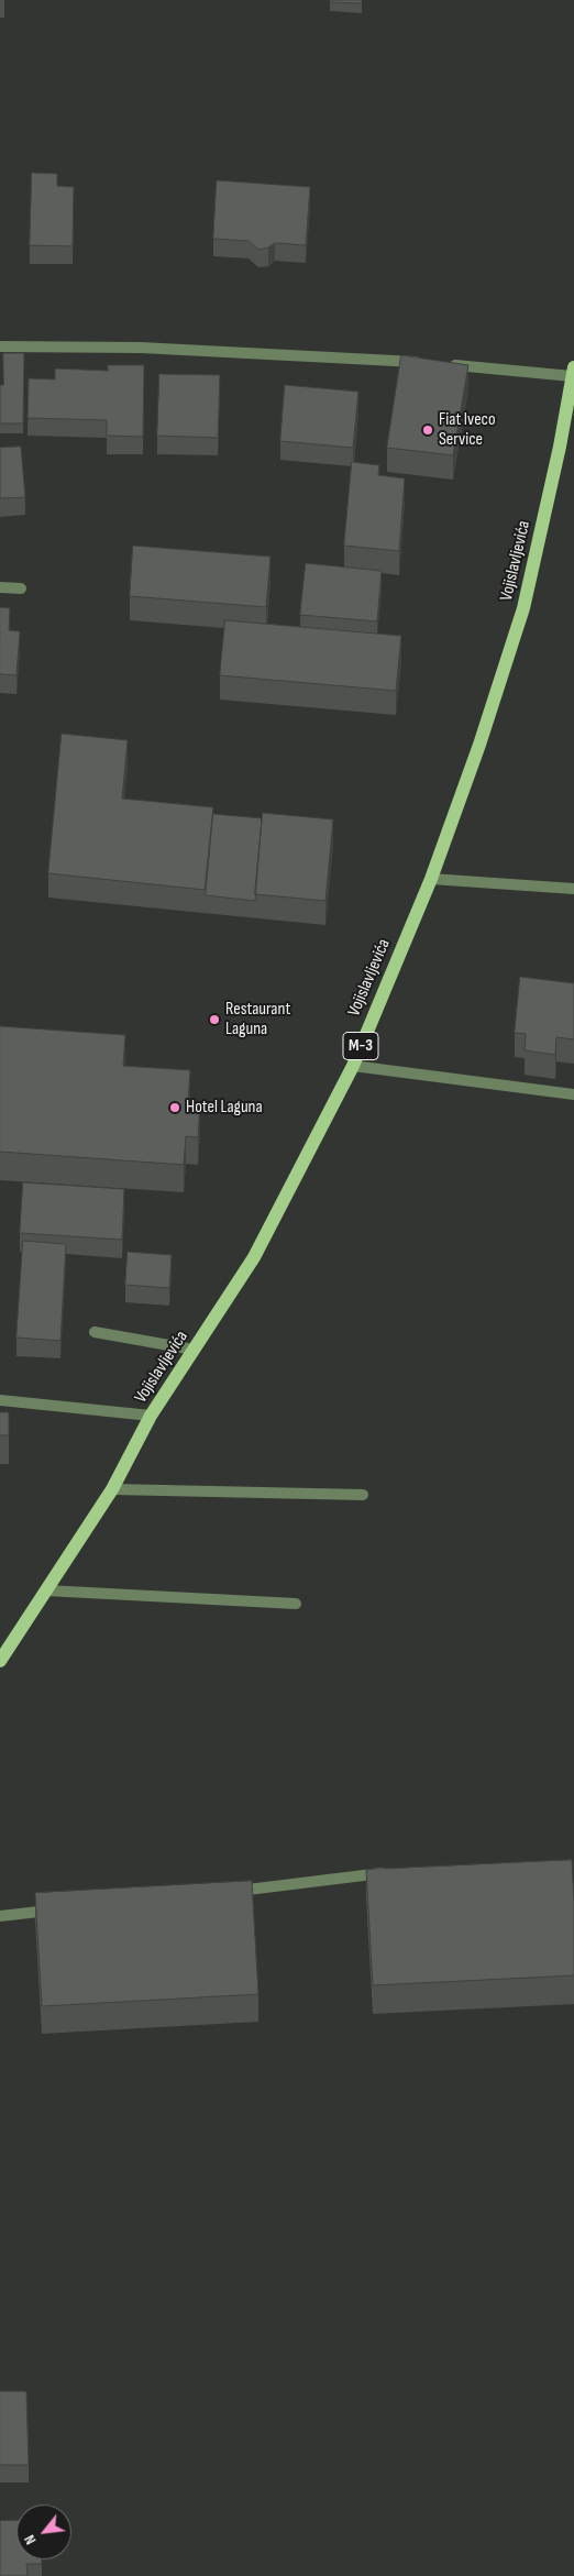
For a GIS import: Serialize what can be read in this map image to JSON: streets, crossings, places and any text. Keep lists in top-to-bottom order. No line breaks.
{"streets":{"main road":["Vojislavljevića","M-3"]},"places":["Fiat Iveco Service","Restaurant Laguna","Hotel Laguna"],"north":"bottom left"}
